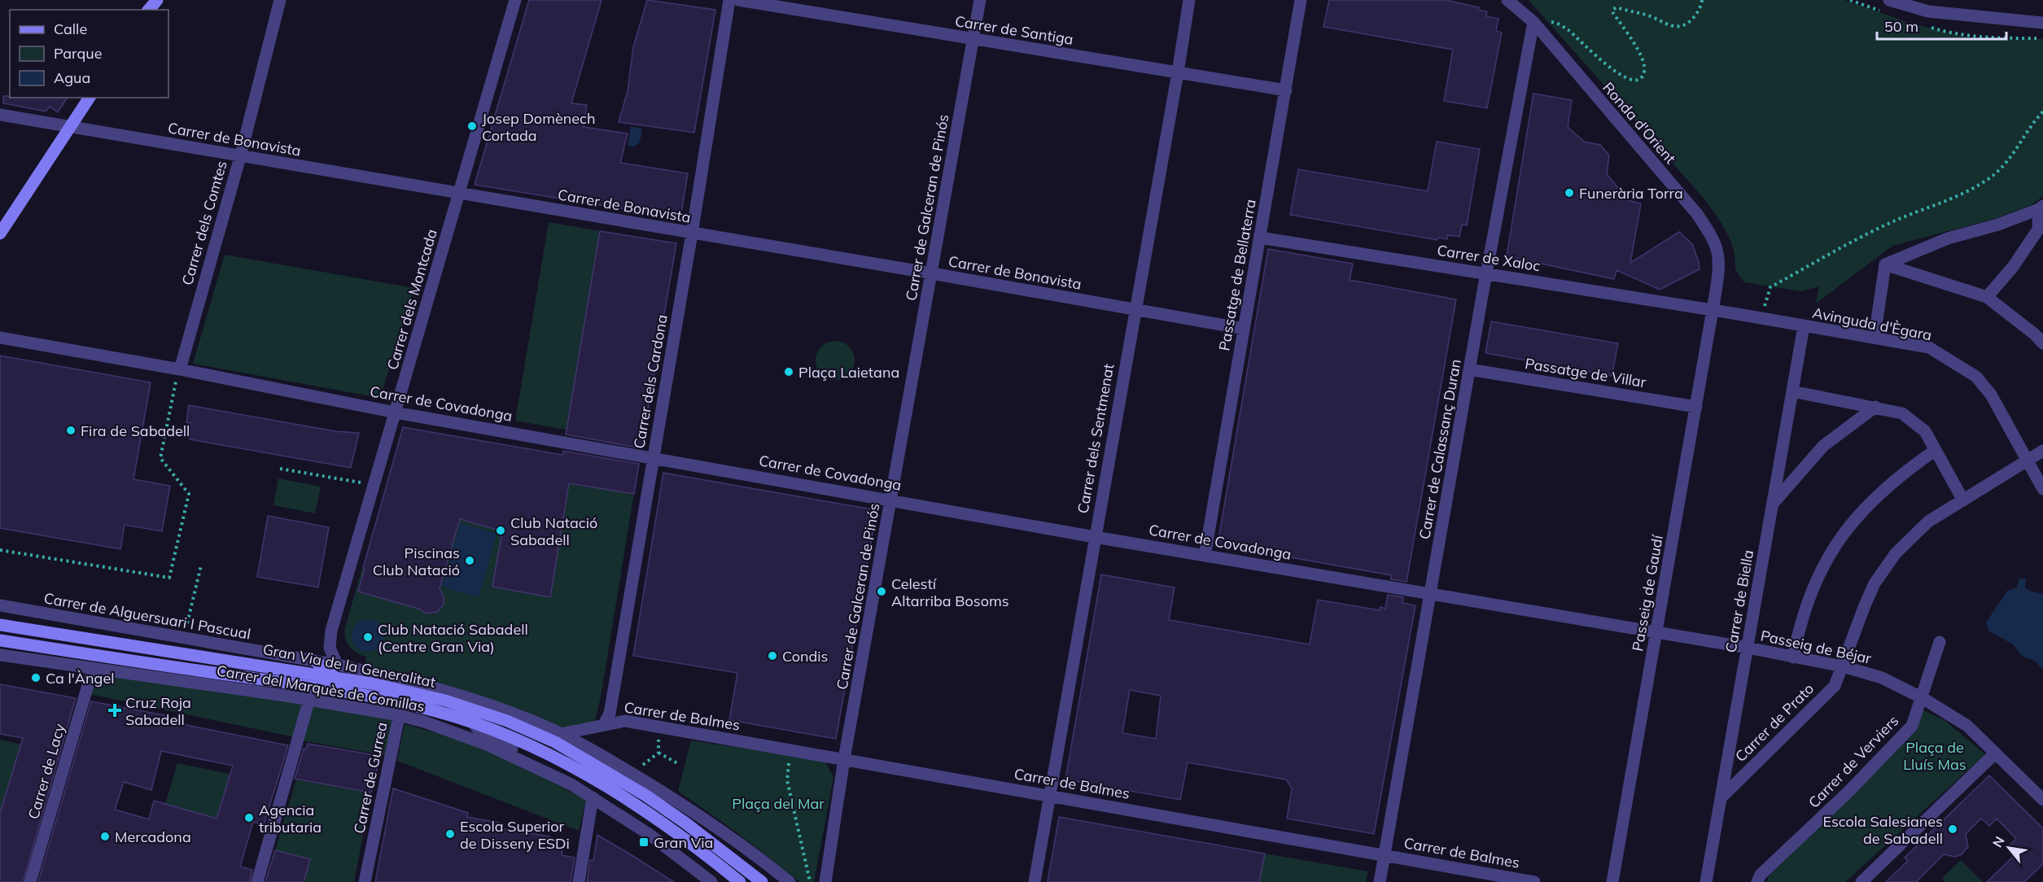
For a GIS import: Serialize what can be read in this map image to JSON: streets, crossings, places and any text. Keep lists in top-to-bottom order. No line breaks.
{"streets":{"street":["Carrer de Santiga","Ronda d'Orient","Carrer de Bonavista","Carrer de Galceran de Pinós","Carrer dels Comtes","Carrer de Xaloc","Passatge de Bellaterra","Carrer dels Montcada","Avinguda d'Ègara","Passatge de Villar","Carrer dels Cardona","Carrer de Covadonga","Carrer dels Sentmenat","Carrer de Calassanç Duran","Passeig de Gaudí","Carrer de Biella","Carrer de Alguersuari I Pascual","Passeig de Béjar","Gran Via de la Generalitat","Carrer del Marquès de Comillas","Carrer de Balmes","Carrer de Prato","Carrer de Verviers","Carrer de Lacy","Carrer de Gurrea"]},"crossings":[["Carrer de Santiga","Carrer de Galceran de Pinós"],["Carrer de Santiga","Passatge de Bellaterra"],["Carrer de Santiga","Carrer dels Sentmenat"],["Ronda d'Orient","Carrer de Xaloc"],["Ronda d'Orient","Avinguda d'Ègara"],["Ronda d'Orient","Carrer de Calassanç Duran"],["Ronda d'Orient","Passeig de Gaudí"],["Carrer de Bonavista","Carrer de Galceran de Pinós"],["Carrer de Bonavista","Carrer dels Comtes"],["Carrer de Bonavista","Passatge de Bellaterra"],["Carrer de Bonavista","Carrer dels Montcada"],["Carrer de Bonavista","Carrer dels Cardona"],["Carrer de Bonavista","Carrer dels Sentmenat"],["Carrer de Galceran de Pinós","Carrer de Covadonga"],["Carrer de Galceran de Pinós","Carrer de Balmes"],["Carrer dels Comtes","Carrer de Covadonga"],["Carrer de Xaloc","Passatge de Bellaterra"],["Carrer de Xaloc","Avinguda d'Ègara"],["Carrer de Xaloc","Carrer de Calassanç Duran"],["Carrer de Xaloc","Passeig de Gaudí"],["Passatge de Bellaterra","Carrer de Covadonga"],["Carrer dels Montcada","Carrer de Covadonga"],["Carrer dels Montcada","Carrer de Alguersuari I Pascual"],["Carrer dels Montcada","Gran Via de la Generalitat"],["Avinguda d'Ègara","Passeig de Gaudí"],["Avinguda d'Ègara","Carrer de Biella"],["Avinguda d'Ègara","Carrer de Prato"],["Passatge de Villar","Carrer de Calassanç Duran"],["Passatge de Villar","Passeig de Gaudí"],["Carrer dels Cardona","Carrer de Covadonga"],["Carrer dels Cardona","Carrer de Balmes"],["Carrer de Covadonga","Carrer dels Sentmenat"],["Carrer de Covadonga","Carrer de Calassanç Duran"],["Carrer de Covadonga","Passeig de Gaudí"],["Carrer de Covadonga","Passeig de Béjar"],["Carrer dels Sentmenat","Carrer de Balmes"],["Carrer de Calassanç Duran","Carrer de Balmes"],["Passeig de Gaudí","Passeig de Béjar"],["Carrer de Biella","Passeig de Béjar"],["Carrer de Biella","Carrer de Prato"],["Carrer de Alguersuari I Pascual","Gran Via de la Generalitat"],["Passeig de Béjar","Carrer de Prato"],["Passeig de Béjar","Carrer de Verviers"],["Gran Via de la Generalitat","Carrer del Marquès de Comillas"],["Gran Via de la Generalitat","Carrer de Gurrea"],["Carrer del Marquès de Comillas","Carrer de Lacy"],["Carrer del Marquès de Comillas","Carrer de Gurrea"]],"parks":["Plaça de Lluís Mas","Plaça del Mar"],"places":{"other":["Josep Domènech Cortada","Funerària Torra","Plaça Laietana","Fira de Sabadell","Club Natació Sabadell","Piscinas Club Natació","Celestí Altarriba Bosoms","Club Natació Sabadell (Centre Gran Via)","Condis","Ca l'Àngel","Agencia tributaria","Escola Salesianes de Sabadell","Escola Superior de Disseny ESDi","Mercadona"],"health":["Cruz Roja Sabadell"],"transit":["Gran Via"]},"legend":["Calle","Parque","Agua"],"scale_bar":"50 m","north":"top left"}
